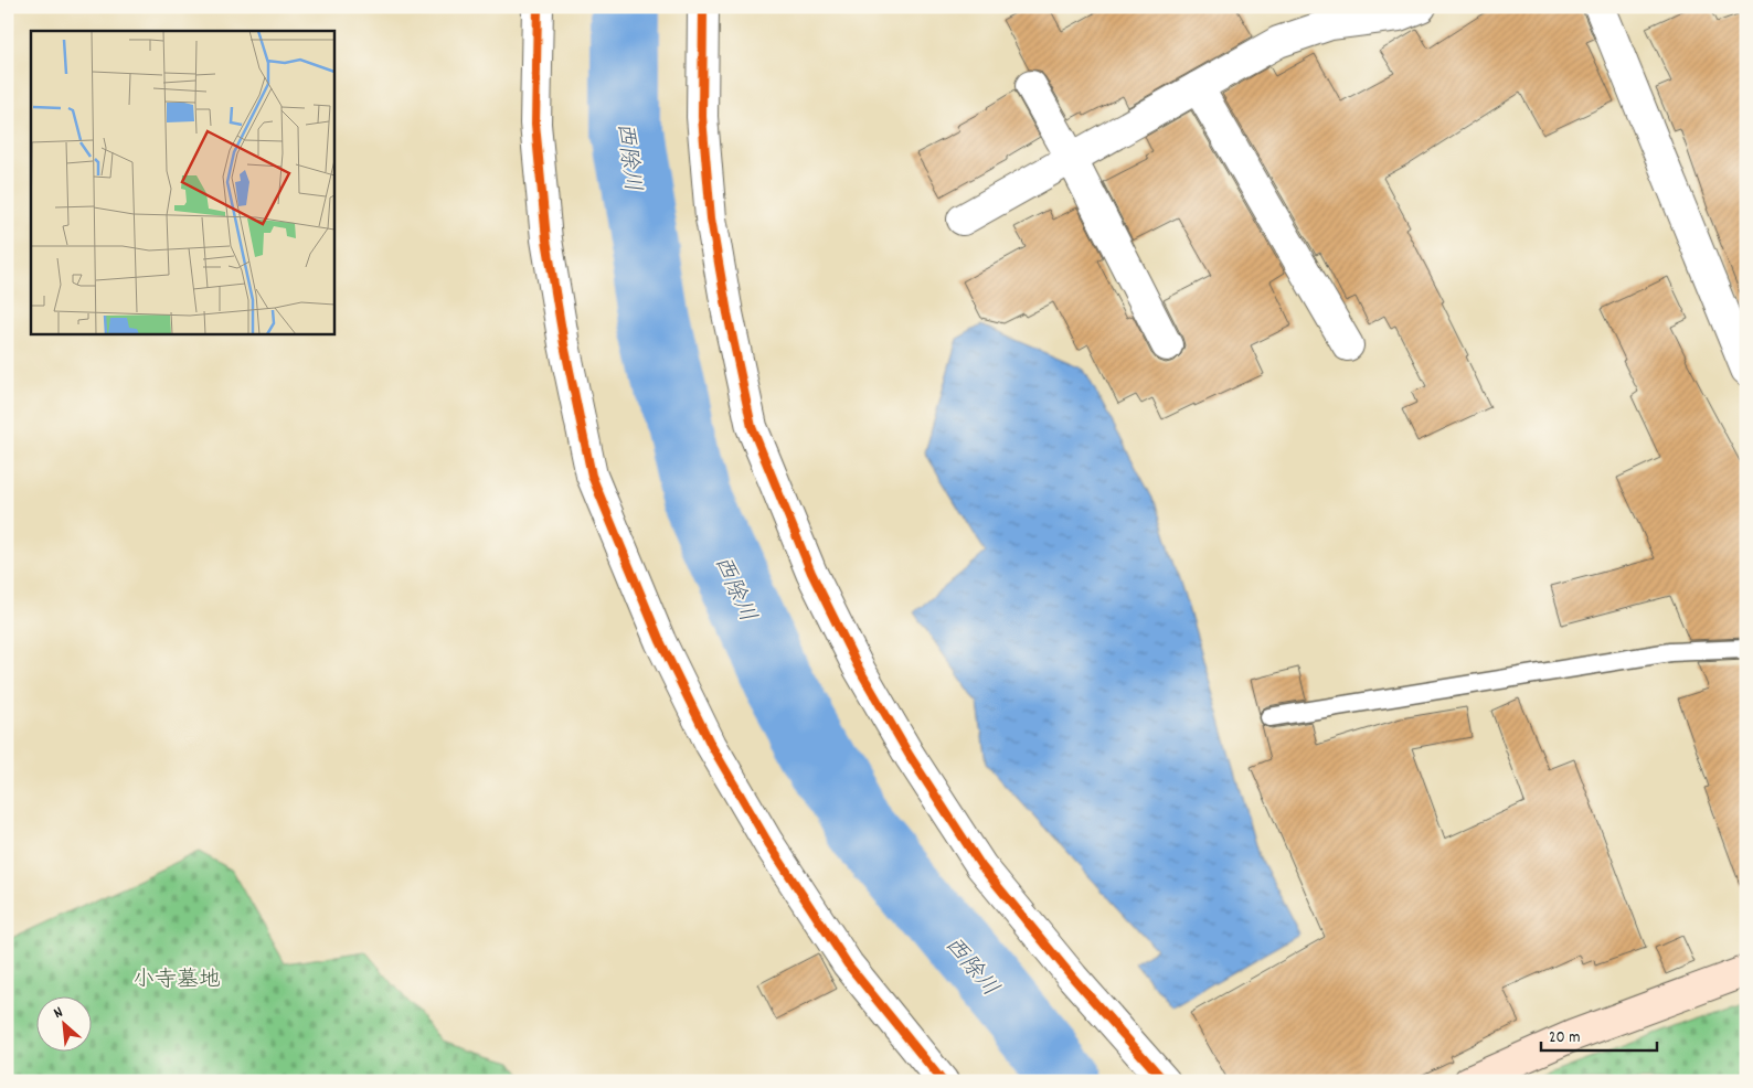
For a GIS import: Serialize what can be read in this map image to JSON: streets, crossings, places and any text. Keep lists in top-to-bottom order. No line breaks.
{"water":["西除川"],"parks":["小寺墓地"],"scale_bar":"20 m","north":"top left"}
